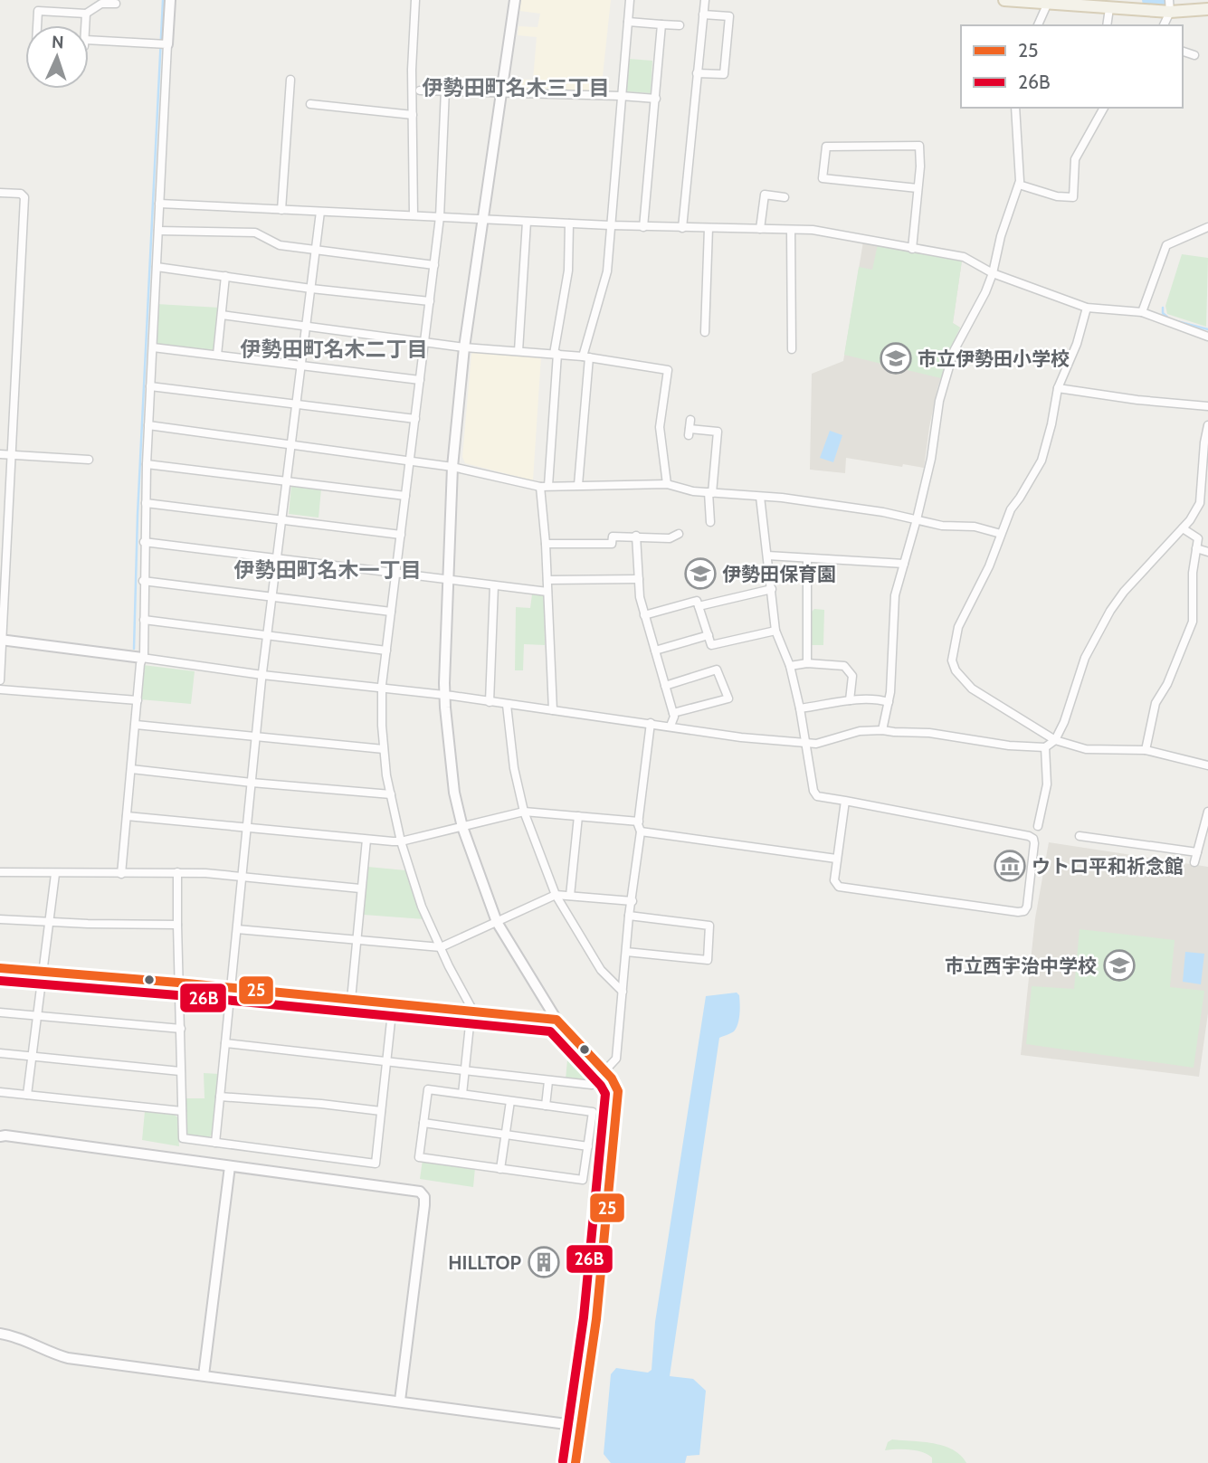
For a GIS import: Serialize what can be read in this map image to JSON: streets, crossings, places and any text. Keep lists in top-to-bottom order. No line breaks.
{"districts":["伊勢田町名木三丁目","伊勢田町名木二丁目","伊勢田町名木一丁目"],"places":{"school or university":["市立伊勢田小学校","伊勢田保育園","市立西宇治中学校"],"museum":["ウトロ平和祈念館"],"building":["HILLTOP"]},"lines":["transit line 25","transit line 26B"],"legend":["25","26B"],"north":"top"}
